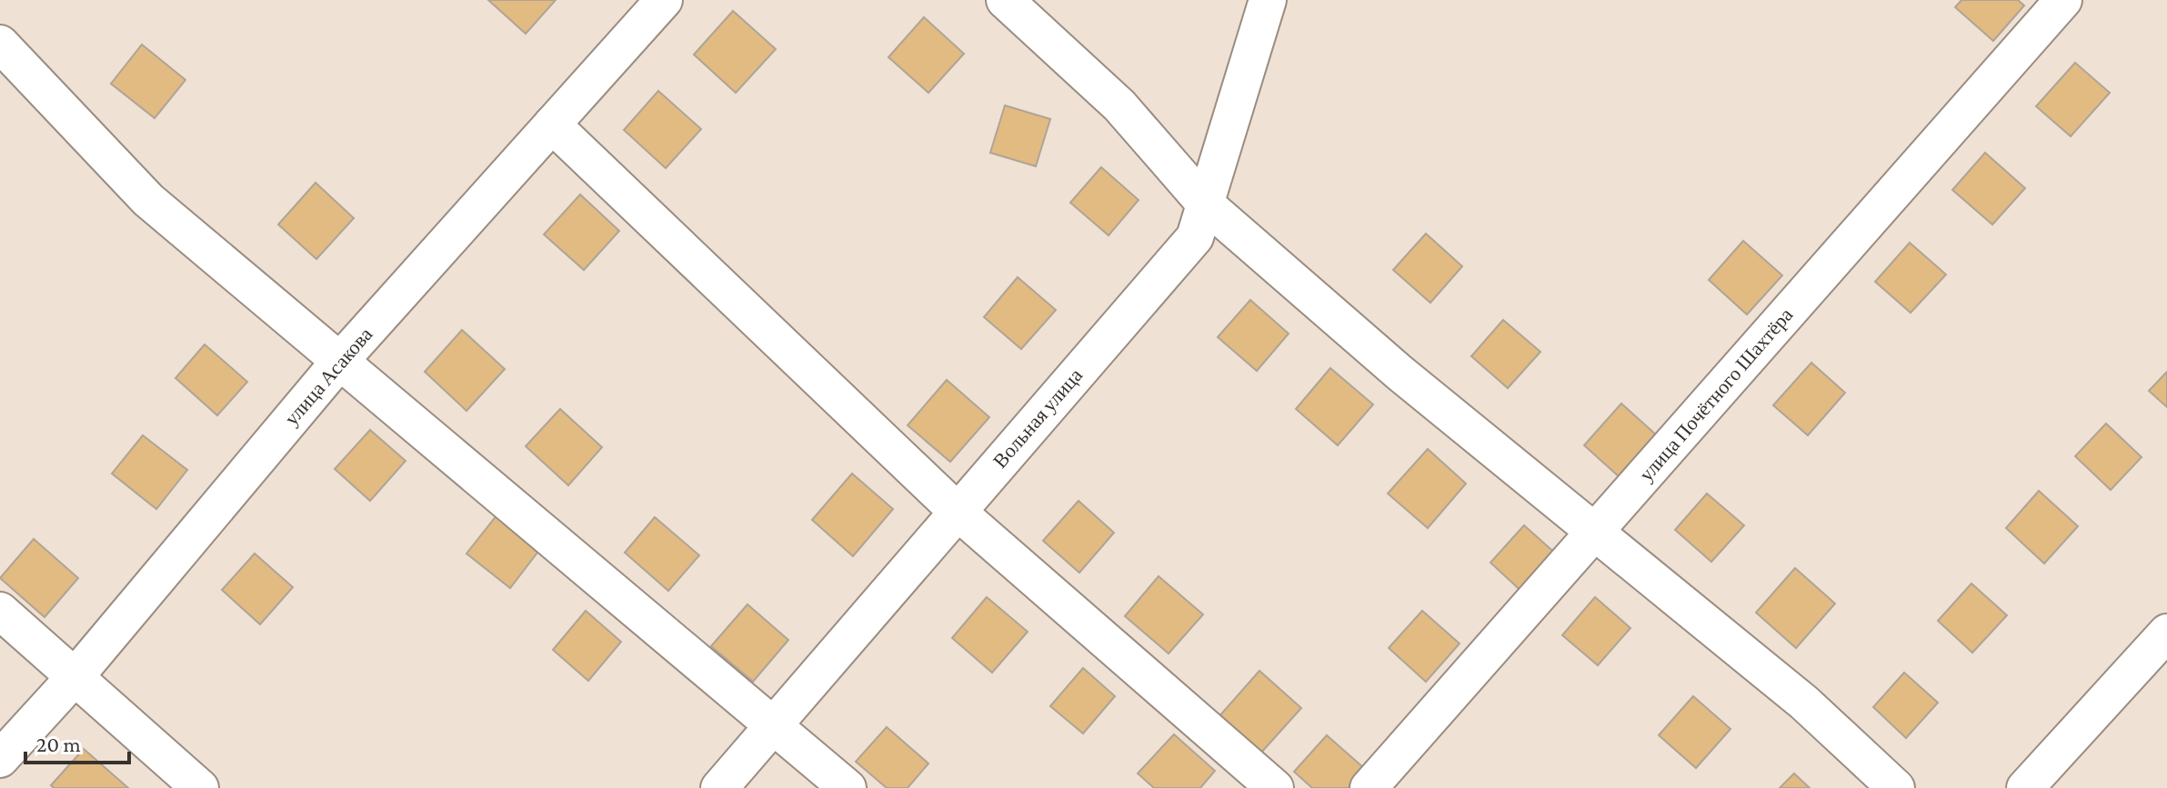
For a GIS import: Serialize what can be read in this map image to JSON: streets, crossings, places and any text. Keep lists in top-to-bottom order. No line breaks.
{"streets":{"street":["улица Асакова","улица Почётного Шахтёра","Вольная улица"]},"scale_bar":"20 m"}
